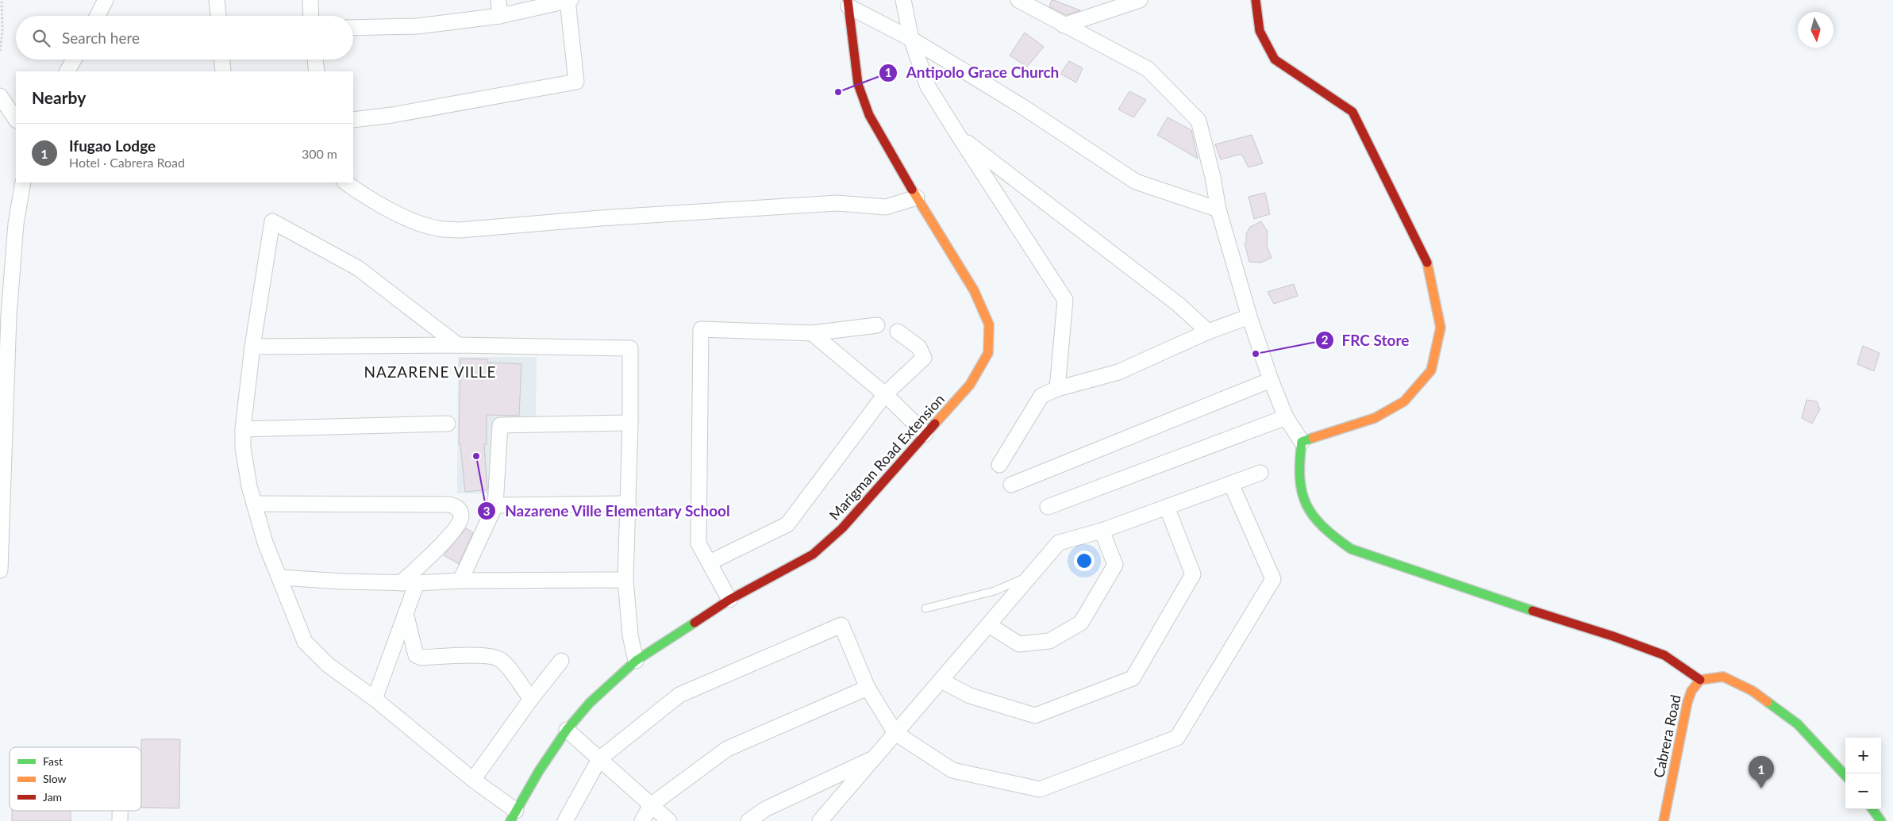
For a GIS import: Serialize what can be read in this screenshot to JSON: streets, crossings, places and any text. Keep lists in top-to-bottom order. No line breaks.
{"streets":{"street":["Marigman Road Extension","Cabrera Road"]},"districts":["NAZARENE VILLE"],"places":["Antipolo Grace Church","FRC Store","Nazarene Ville Elementary School"],"legend":["Fast","Slow","Jam"],"north":"bottom","page":{"search":"Search here","heading":"Nearby","list":[{"mark":"1","name":"Ifugao Lodge","note":"Hotel · Cabrera Road","value":"300 m"}],"map_buttons":["+","−"],"pins":"1"}}
